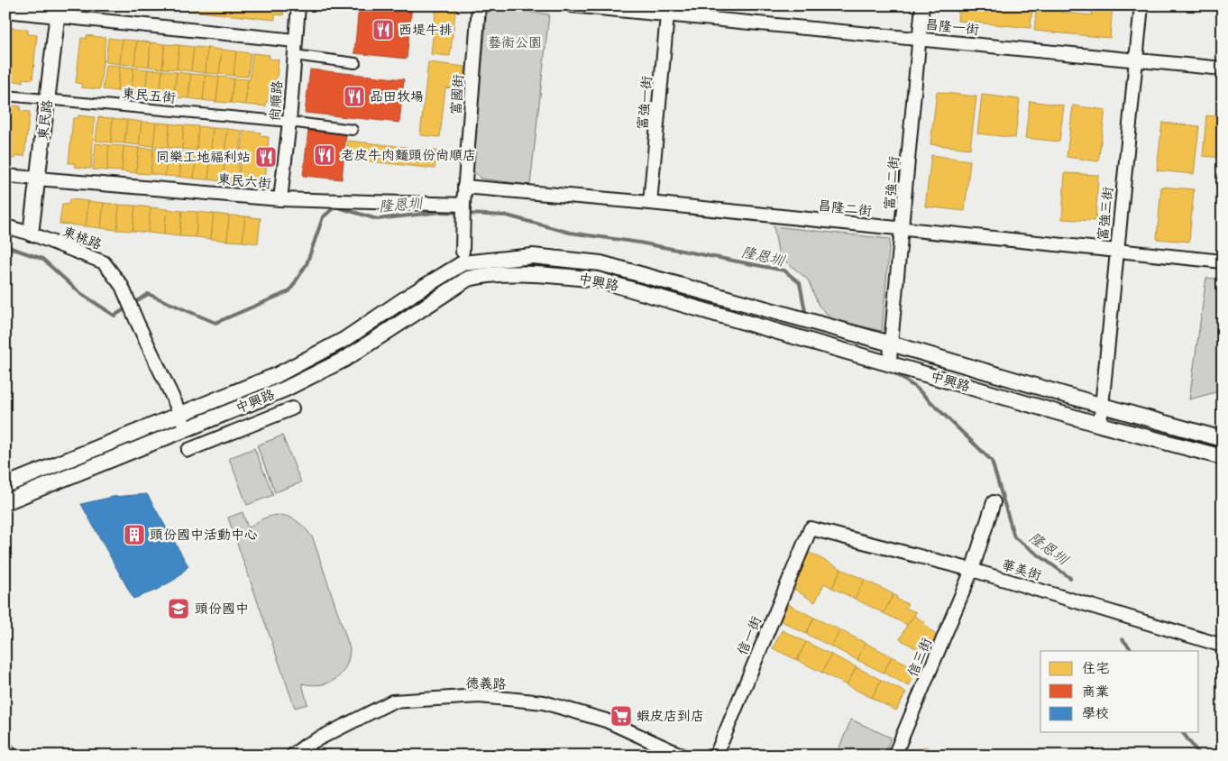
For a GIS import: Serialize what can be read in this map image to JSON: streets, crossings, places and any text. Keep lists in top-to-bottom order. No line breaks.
{"streets":{"street":["昌隆一街","富國街","東民五街","尚順路","富強一街","東民路","東民六街","富強二街","昌隆二街","富強三街","東桃路","中興路","華美街","信一街","信三街","德義路"]},"crossings":[["昌隆一街","富強一街"],["昌隆一街","富強二街"],["昌隆一街","富強三街"],["富國街","昌隆二街"],["東民五街","尚順路"],["東民五街","東民路"],["尚順路","東民六街"],["富強一街","昌隆二街"],["東民路","東民六街"],["東民路","東桃路"],["富強二街","昌隆二街"],["富強二街","中興路"],["昌隆二街","富強三街"],["富強三街","中興路"],["東桃路","中興路"],["華美街","信一街"],["華美街","信三街"]],"water":["隆恩圳"],"parks":["藝術公園"],"places":{"restaurant":["西堤牛排","品田牧場","老皮牛肉麵頭份尚順店","同樂工地福利站"],"building":["頭份國中活動中心"],"school or university":["頭份國中"],"supermarket":["蝦皮店到店"]},"legend":["住宅","商業","學校"]}
